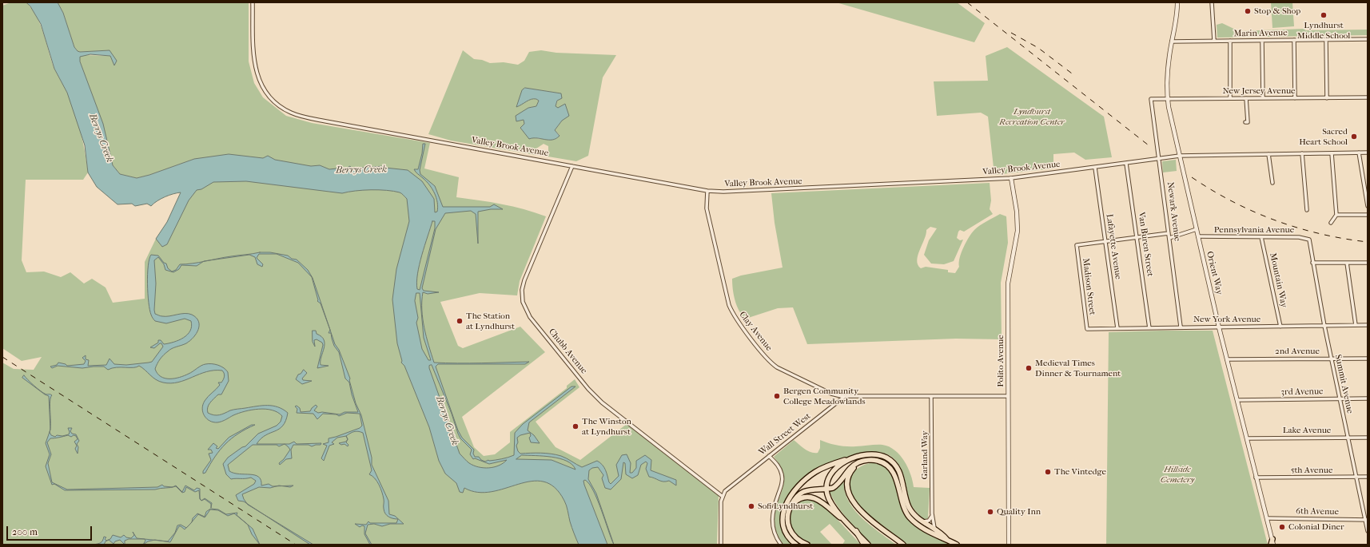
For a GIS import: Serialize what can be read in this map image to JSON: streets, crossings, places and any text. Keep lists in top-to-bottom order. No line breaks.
{"streets":{"street":["Marin Avenue","New Jersey Avenue","Valley Brook Avenue","Newark Avenue","Pennsylvania Avenue","Van Buren Street","Lafayette Avenue","Orient Way","Mountain Way","Madison Street","New York Avenue","Clay Avenue","Chubb Avenue","2nd Avenue","Polito Avenue","Summit Avenue","3rd Avenue","Lake Avenue","Wall Street West","Garland Way","5th Avenue","6th Avenue"]},"crossings":[["Marin Avenue","Orient Way"],["New Jersey Avenue","Newark Avenue"],["New Jersey Avenue","Orient Way"],["Valley Brook Avenue","Newark Avenue"],["Valley Brook Avenue","Van Buren Street"],["Valley Brook Avenue","Lafayette Avenue"],["Valley Brook Avenue","Orient Way"],["Valley Brook Avenue","Clay Avenue"],["Valley Brook Avenue","Chubb Avenue"],["Valley Brook Avenue","Polito Avenue"],["Newark Avenue","New York Avenue"],["Pennsylvania Avenue","Orient Way"],["Pennsylvania Avenue","Mountain Way"],["Pennsylvania Avenue","Summit Avenue"],["Van Buren Street","New York Avenue"],["Lafayette Avenue","Madison Street"],["Lafayette Avenue","New York Avenue"],["Orient Way","New York Avenue"],["Orient Way","2nd Avenue"],["Orient Way","3rd Avenue"],["Orient Way","Lake Avenue"],["Orient Way","5th Avenue"],["Orient Way","6th Avenue"],["Mountain Way","New York Avenue"],["Madison Street","New York Avenue"],["New York Avenue","Summit Avenue"],["Clay Avenue","Wall Street West"],["Chubb Avenue","Wall Street West"],["2nd Avenue","Summit Avenue"],["Summit Avenue","3rd Avenue"],["Summit Avenue","Lake Avenue"],["Summit Avenue","5th Avenue"],["Summit Avenue","6th Avenue"]],"water":["Berrys Creek"],"parks":["Lyndhurst Recreation Center","Hillside Cemetery"],"places":["Stop & Shop","Lyndhurst Middle School","Sacred Heart School","The Station at Lyndhurst","Medieval Times Dinner & Tournament","Bergen Community College Meadowlands","The Winston at Lyndhurst","The Vintedge","Sofi Lyndhurst","Quality Inn","Colonial Diner"],"scale_bar":"200 m"}
